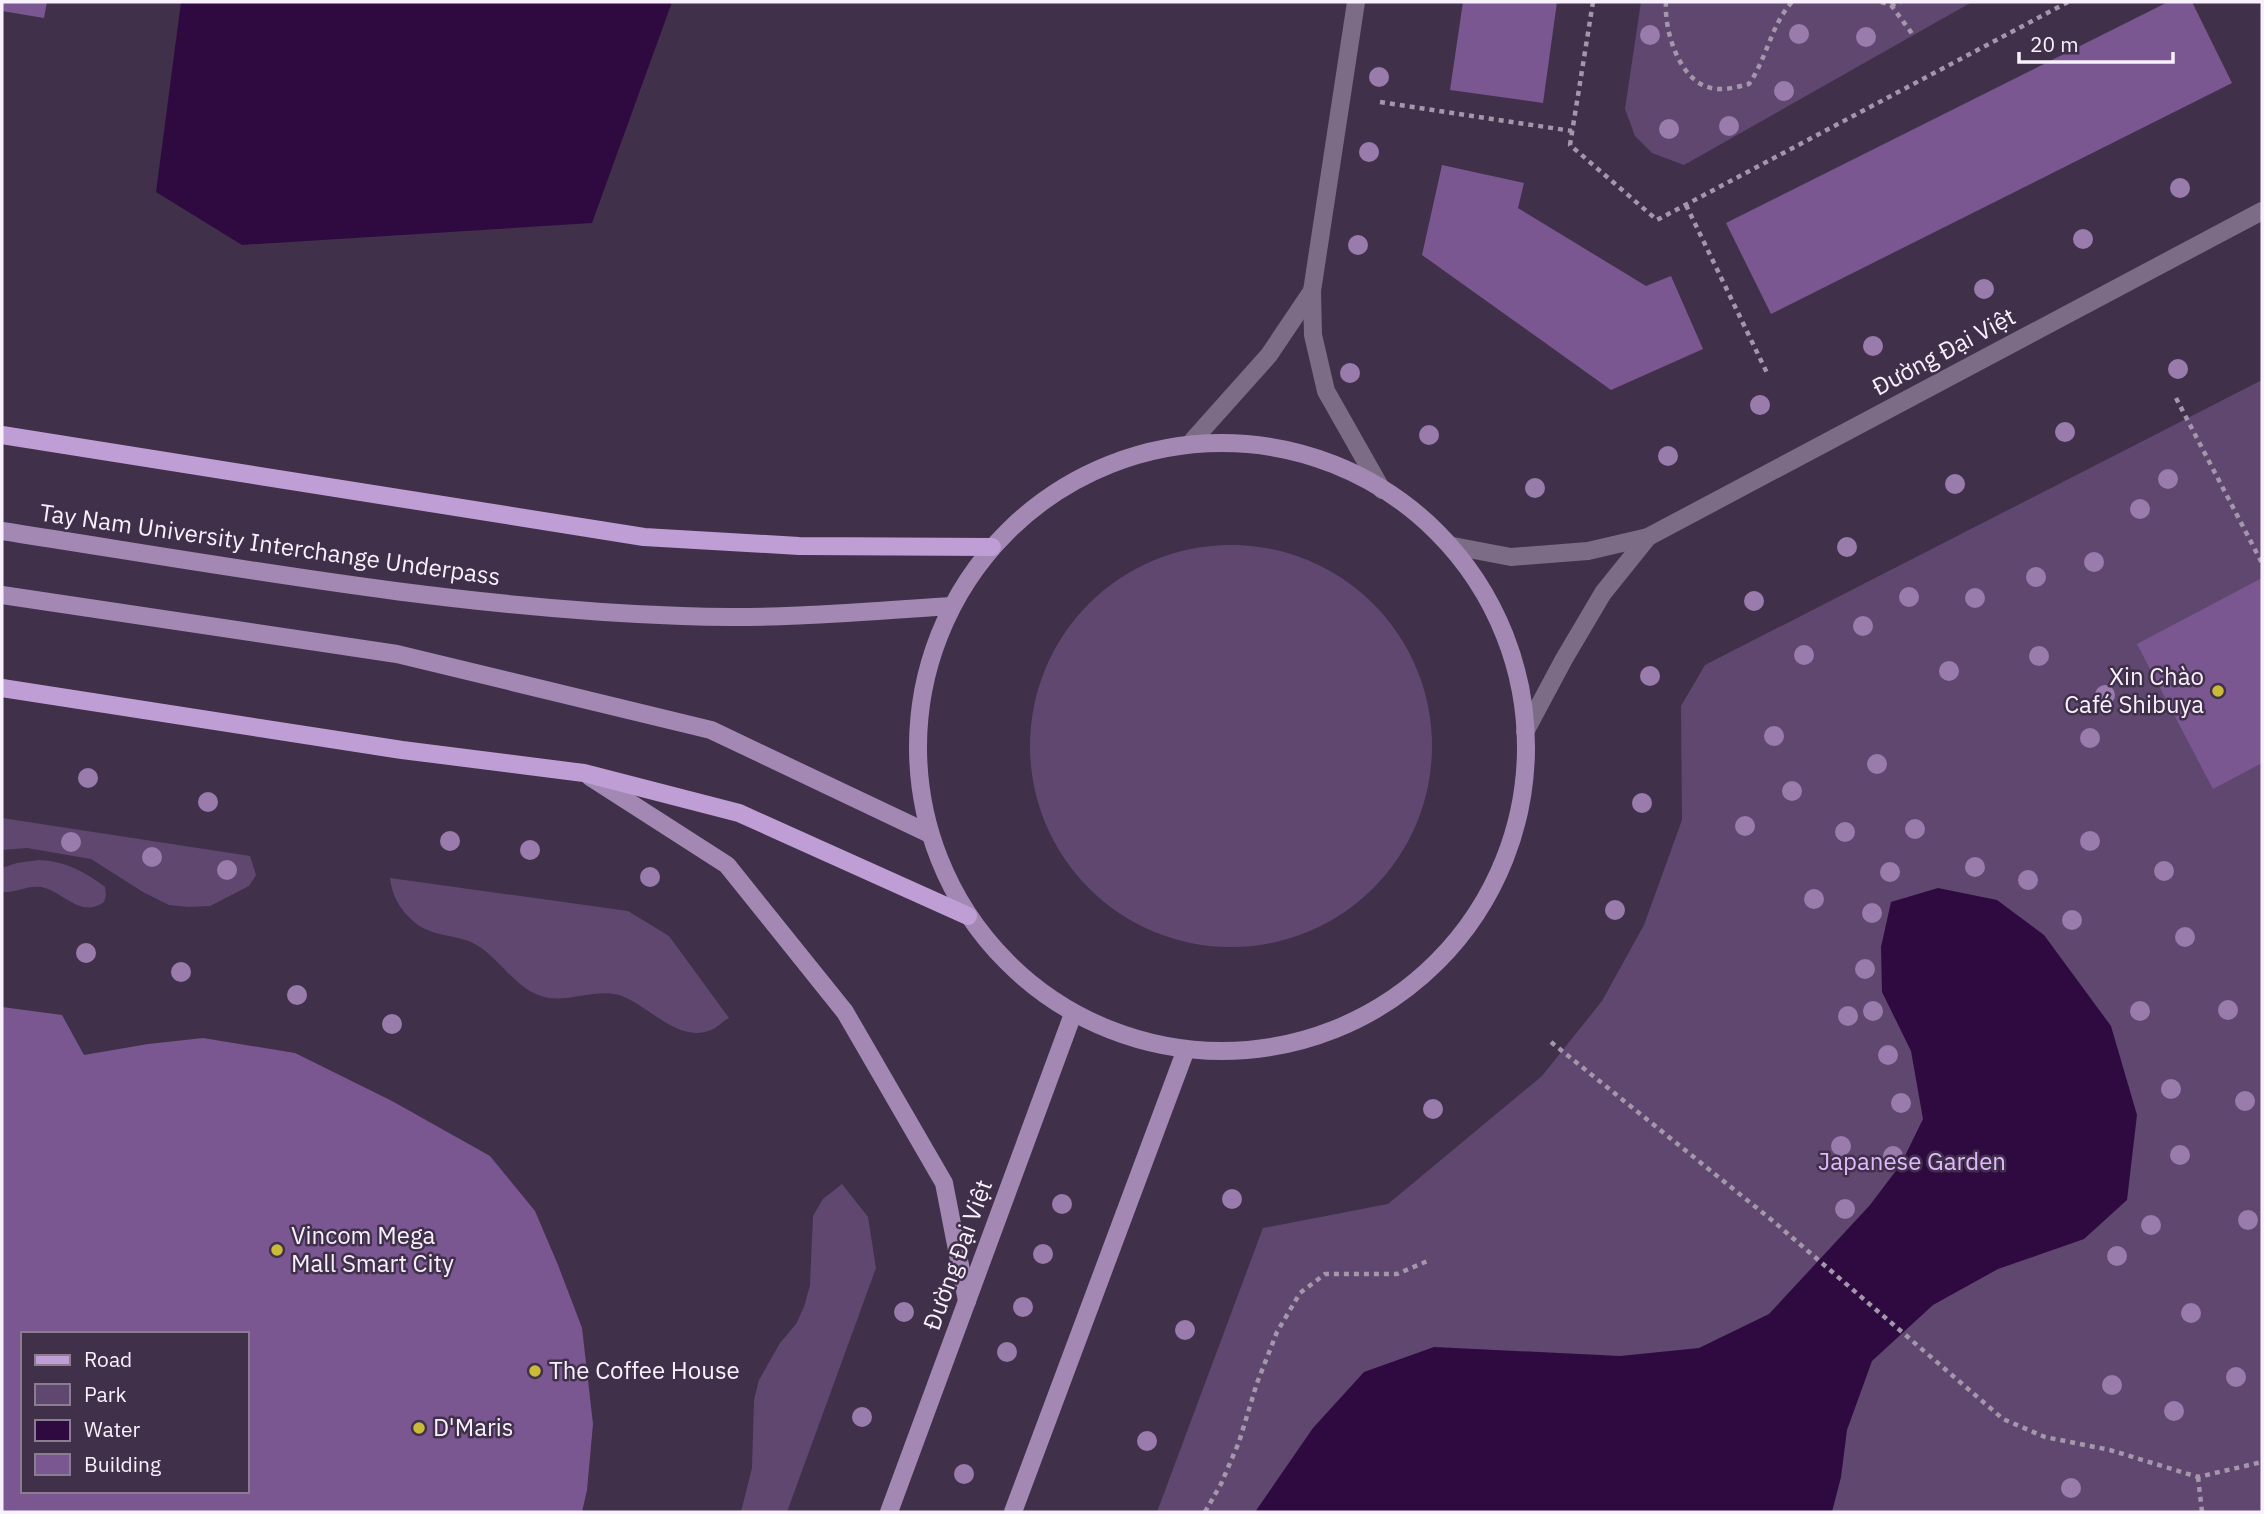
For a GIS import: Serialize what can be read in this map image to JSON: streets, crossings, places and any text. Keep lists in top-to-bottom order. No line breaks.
{"streets":{"street":["Đường Đại Việt","Tay Nam University Interchange Underpass"]},"parks":["Japanese Garden"],"places":["Xin Chào Café Shibuya","Vincom Mega Mall Smart City","The Coffee House","D'Maris"],"legend":["Road","Park","Water","Building"],"scale_bar":"20 m"}
